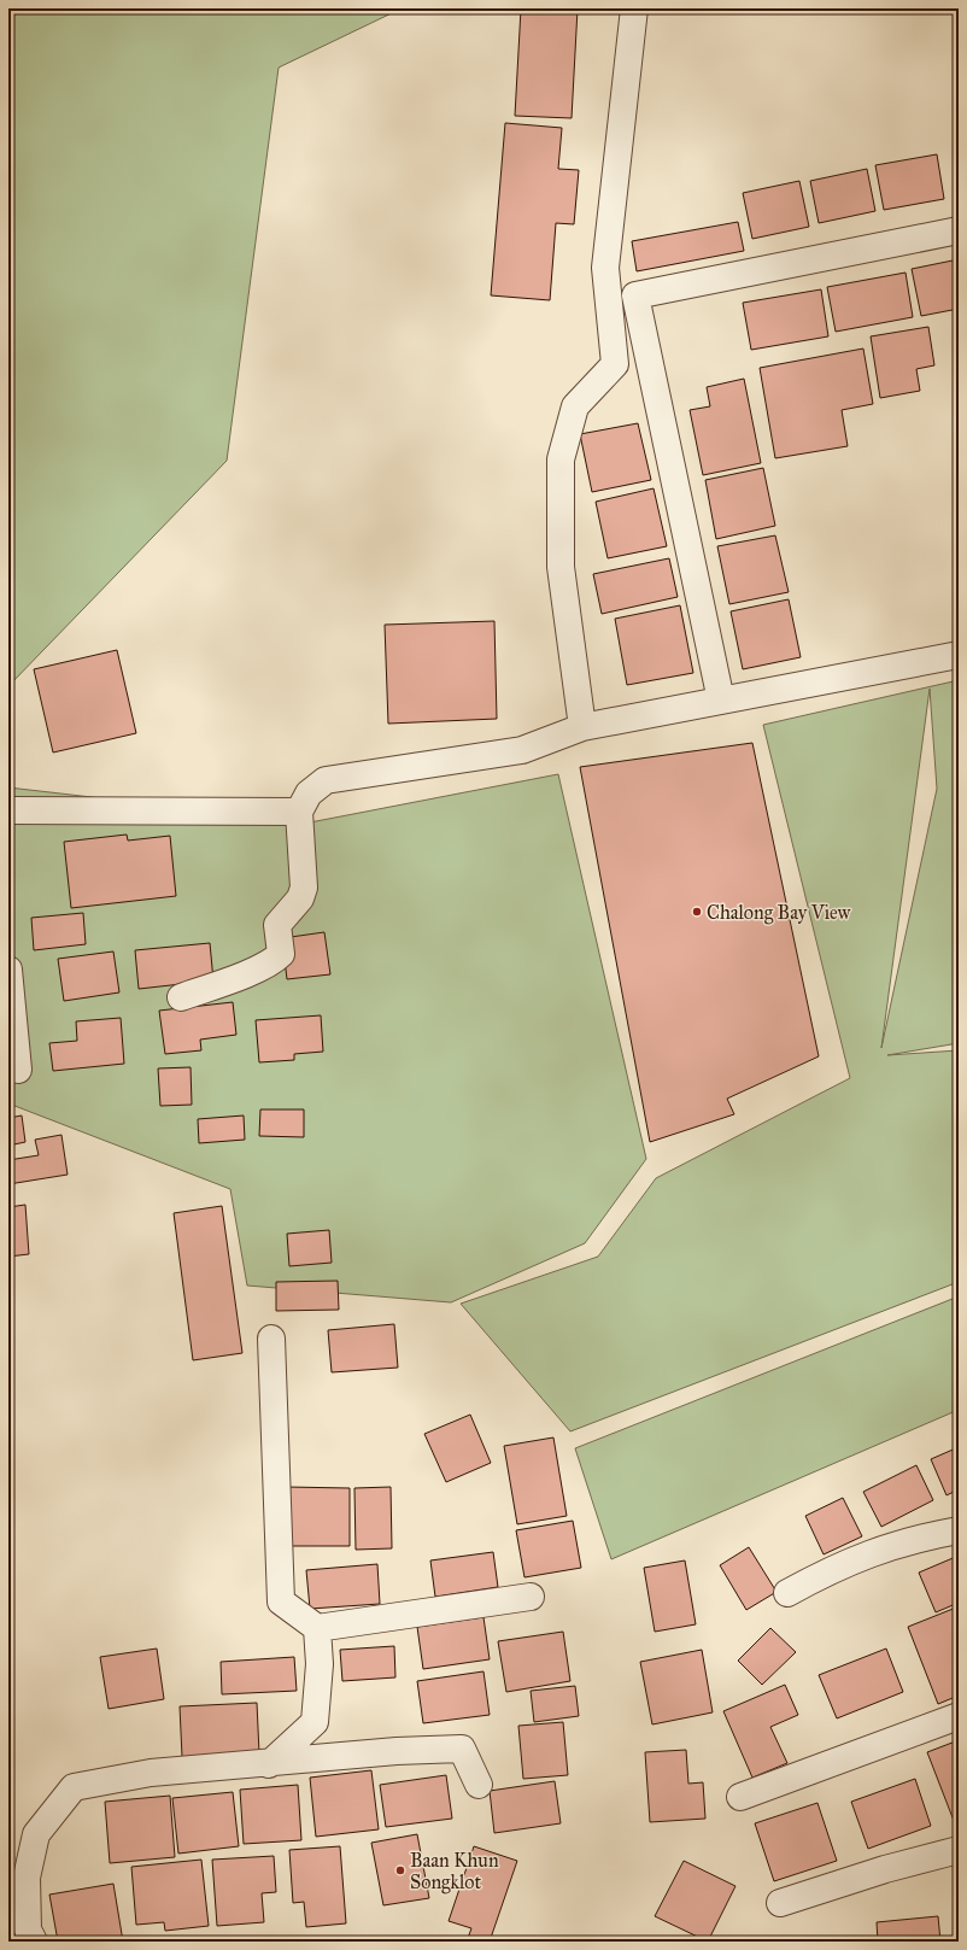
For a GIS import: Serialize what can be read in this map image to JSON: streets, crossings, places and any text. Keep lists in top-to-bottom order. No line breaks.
{"places":["Chalong Bay View","Baan Khun Songklot"]}
